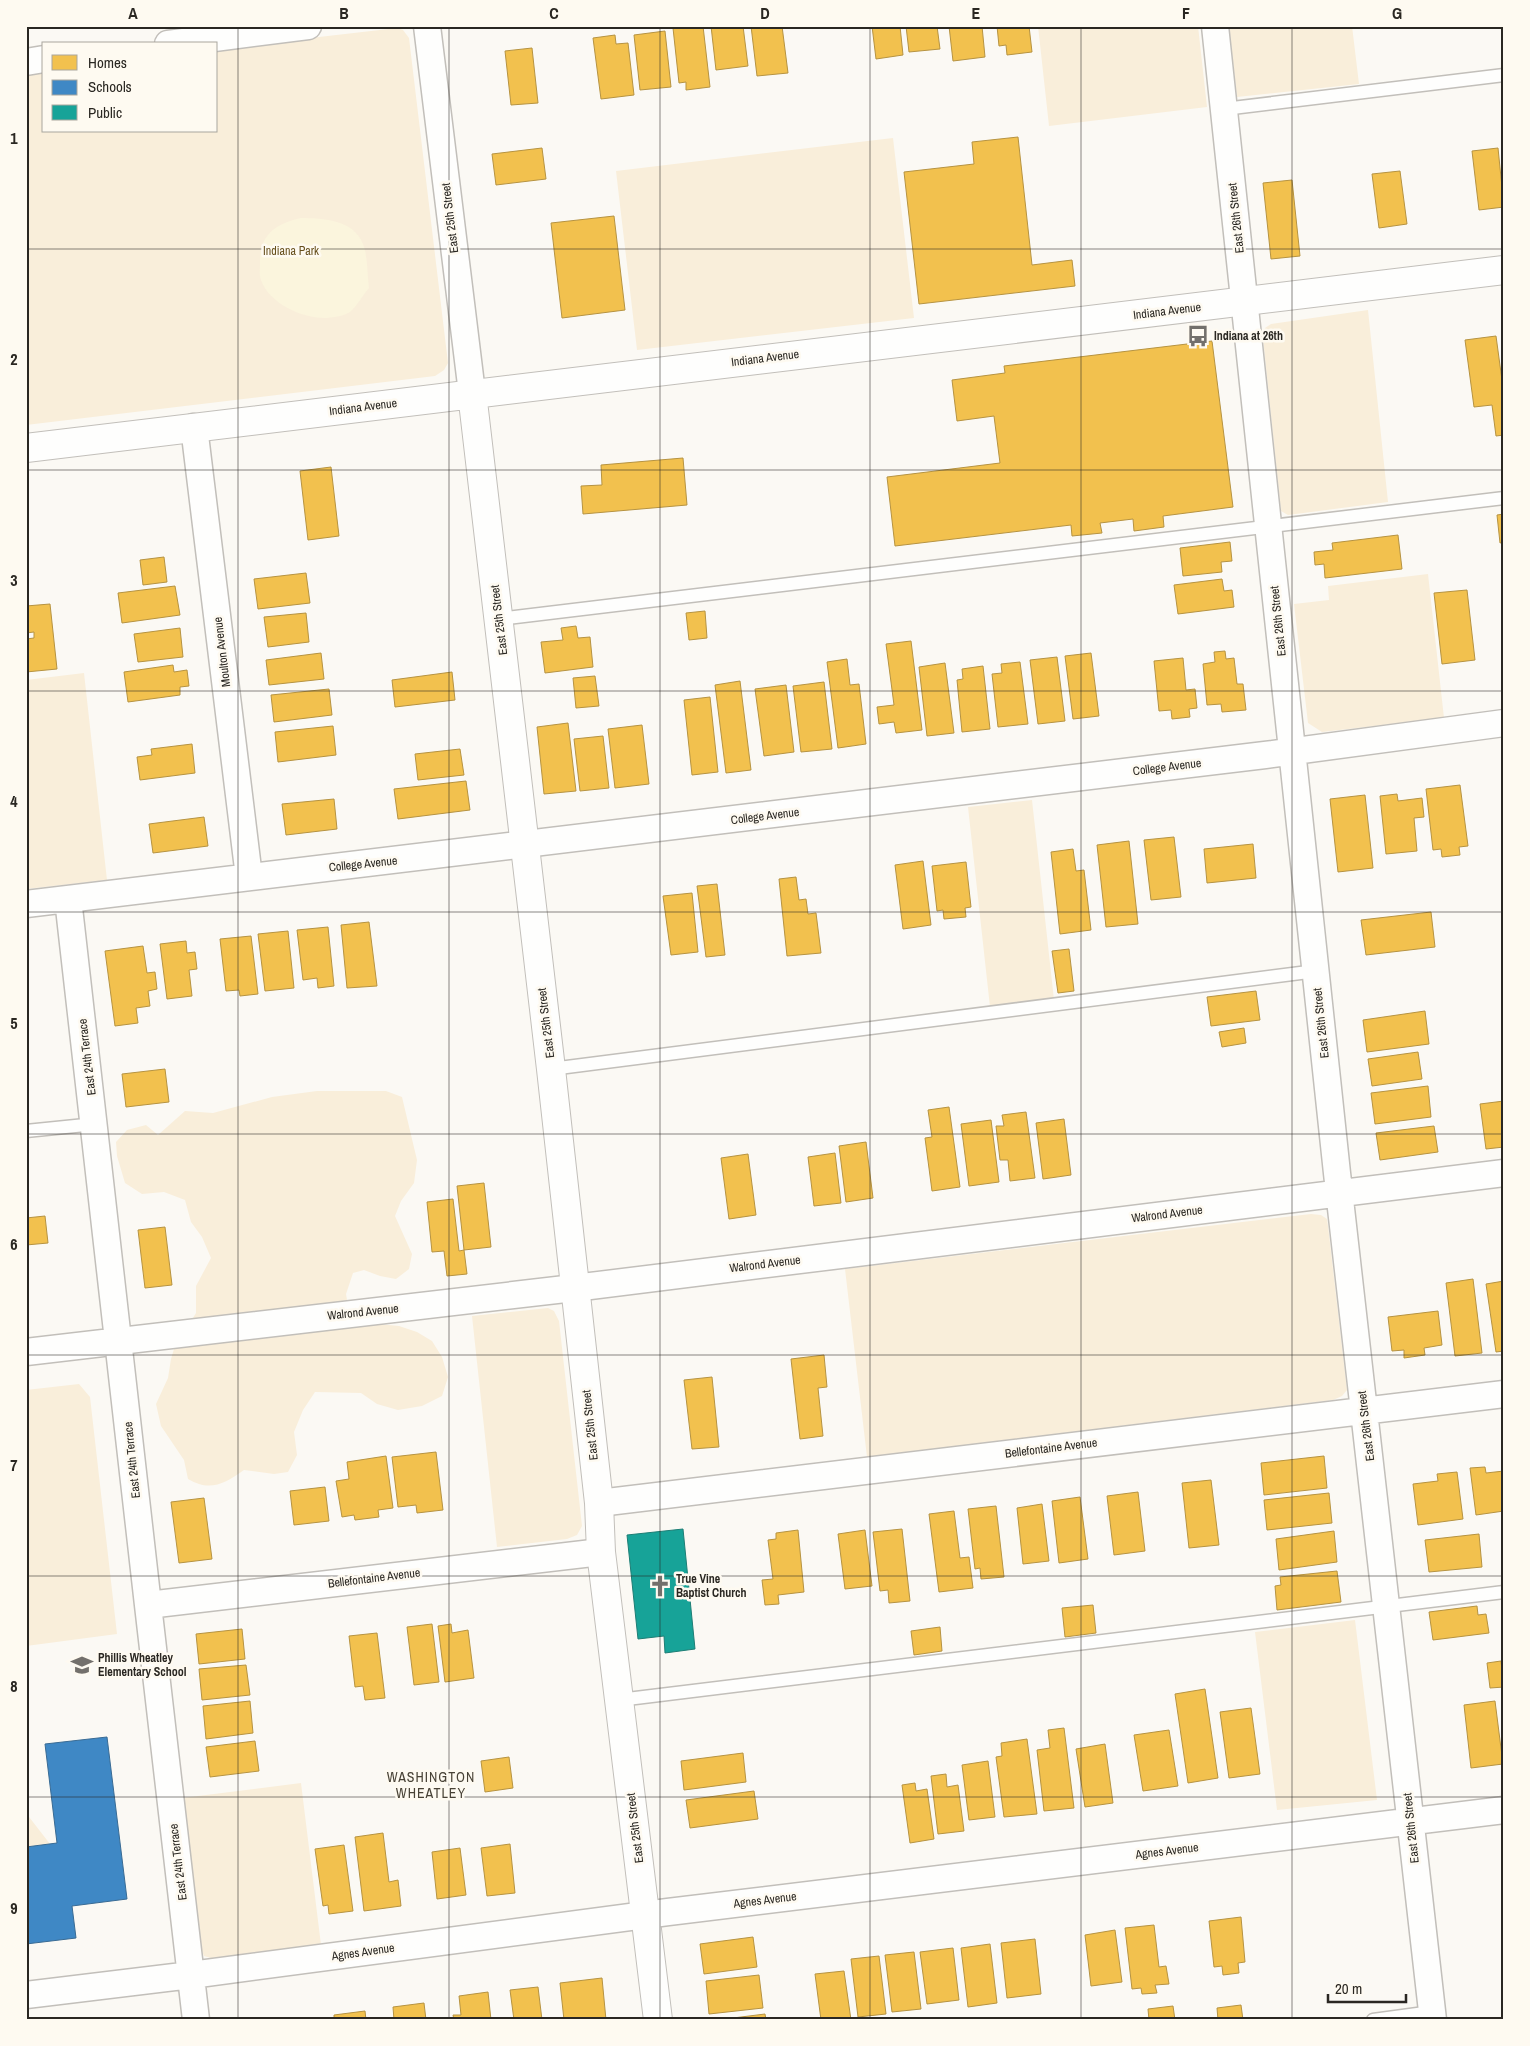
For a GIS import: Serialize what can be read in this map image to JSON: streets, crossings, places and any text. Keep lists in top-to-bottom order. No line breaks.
{"streets":{"street":["East 25th Street","East 26th Street","Indiana Avenue","Moulton Avenue","College Avenue","East 24th Terrace","Walrond Avenue","Bellefontaine Avenue","Agnes Avenue"]},"crossings":[["East 25th Street","Indiana Avenue"],["East 25th Street","College Avenue"],["East 25th Street","Walrond Avenue"],["East 25th Street","Bellefontaine Avenue"],["East 25th Street","Agnes Avenue"],["East 26th Street","Indiana Avenue"],["East 26th Street","College Avenue"],["East 26th Street","Walrond Avenue"],["East 26th Street","Bellefontaine Avenue"],["East 26th Street","Agnes Avenue"],["Indiana Avenue","Moulton Avenue"],["Moulton Avenue","College Avenue"],["College Avenue","East 24th Terrace"],["East 24th Terrace","Walrond Avenue"],["East 24th Terrace","Bellefontaine Avenue"],["East 24th Terrace","Agnes Avenue"]],"districts":["WASHINGTON WHEATLEY"],"parks":["Indiana Park"],"places":{"bus stop":["Indiana at 26th"],"church":["True Vine Baptist Church"],"school or university":["Phillis Wheatley Elementary School"]},"legend":["Homes","Schools","Public"],"scale_bar":"20 m","grid":{"columns":["A","B","C","D","E","F","G"],"rows":["1","2","3","4","5","6","7","8","9"]}}
